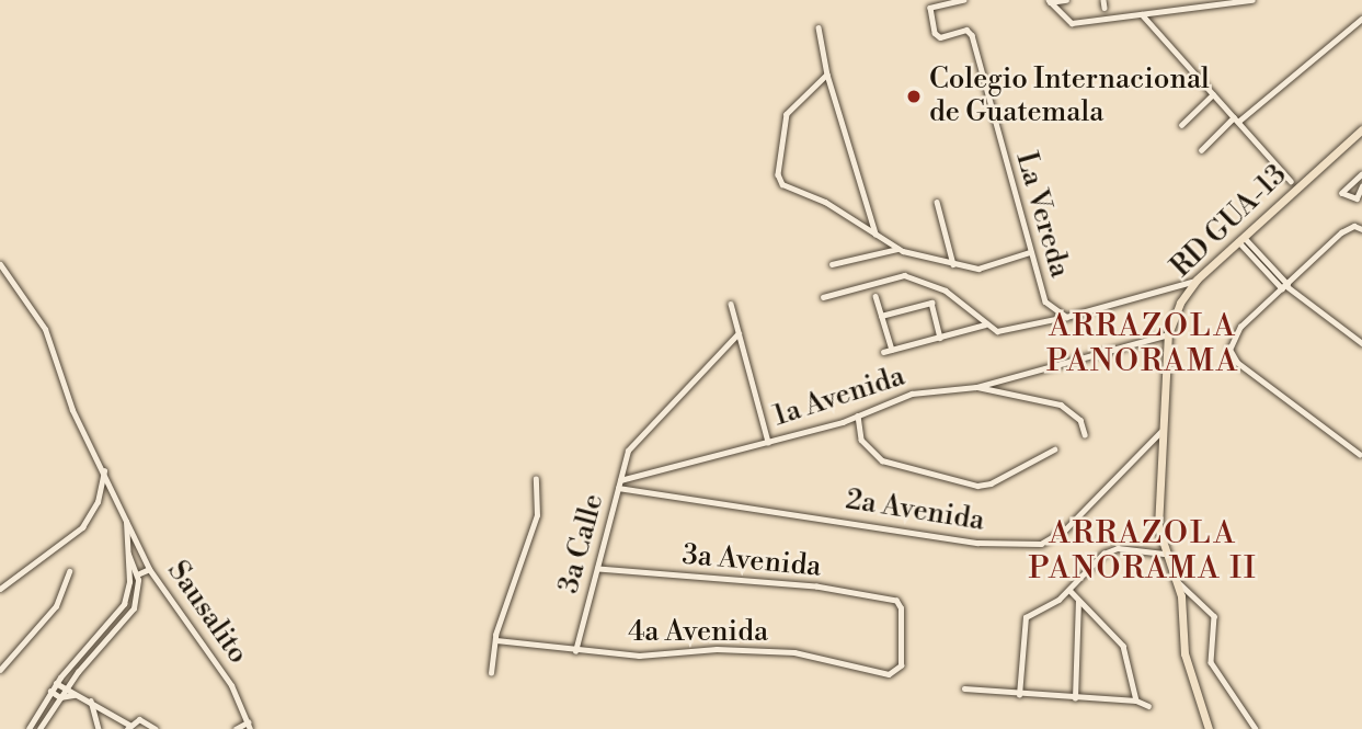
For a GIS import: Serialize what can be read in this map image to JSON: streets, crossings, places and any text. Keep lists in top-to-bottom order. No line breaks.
{"streets":{"main road":["RD GUA-13"],"street":["La Vereda","1a Avenida","2a Avenida","3a Calle","3a Avenida","Sausalito","4a Avenida"]},"crossings":[["La Vereda","RD GUA-13"],["RD GUA-13","1a Avenida"],["RD GUA-13","2a Avenida"],["1a Avenida","3a Calle"],["2a Avenida","3a Calle"],["3a Calle","3a Avenida"],["3a Calle","4a Avenida"],["3a Avenida","4a Avenida"]],"districts":["ARRAZOLA PANORAMA","ARRAZOLA PANORAMA II"],"places":["Colegio Internacional de Guatemala"]}
